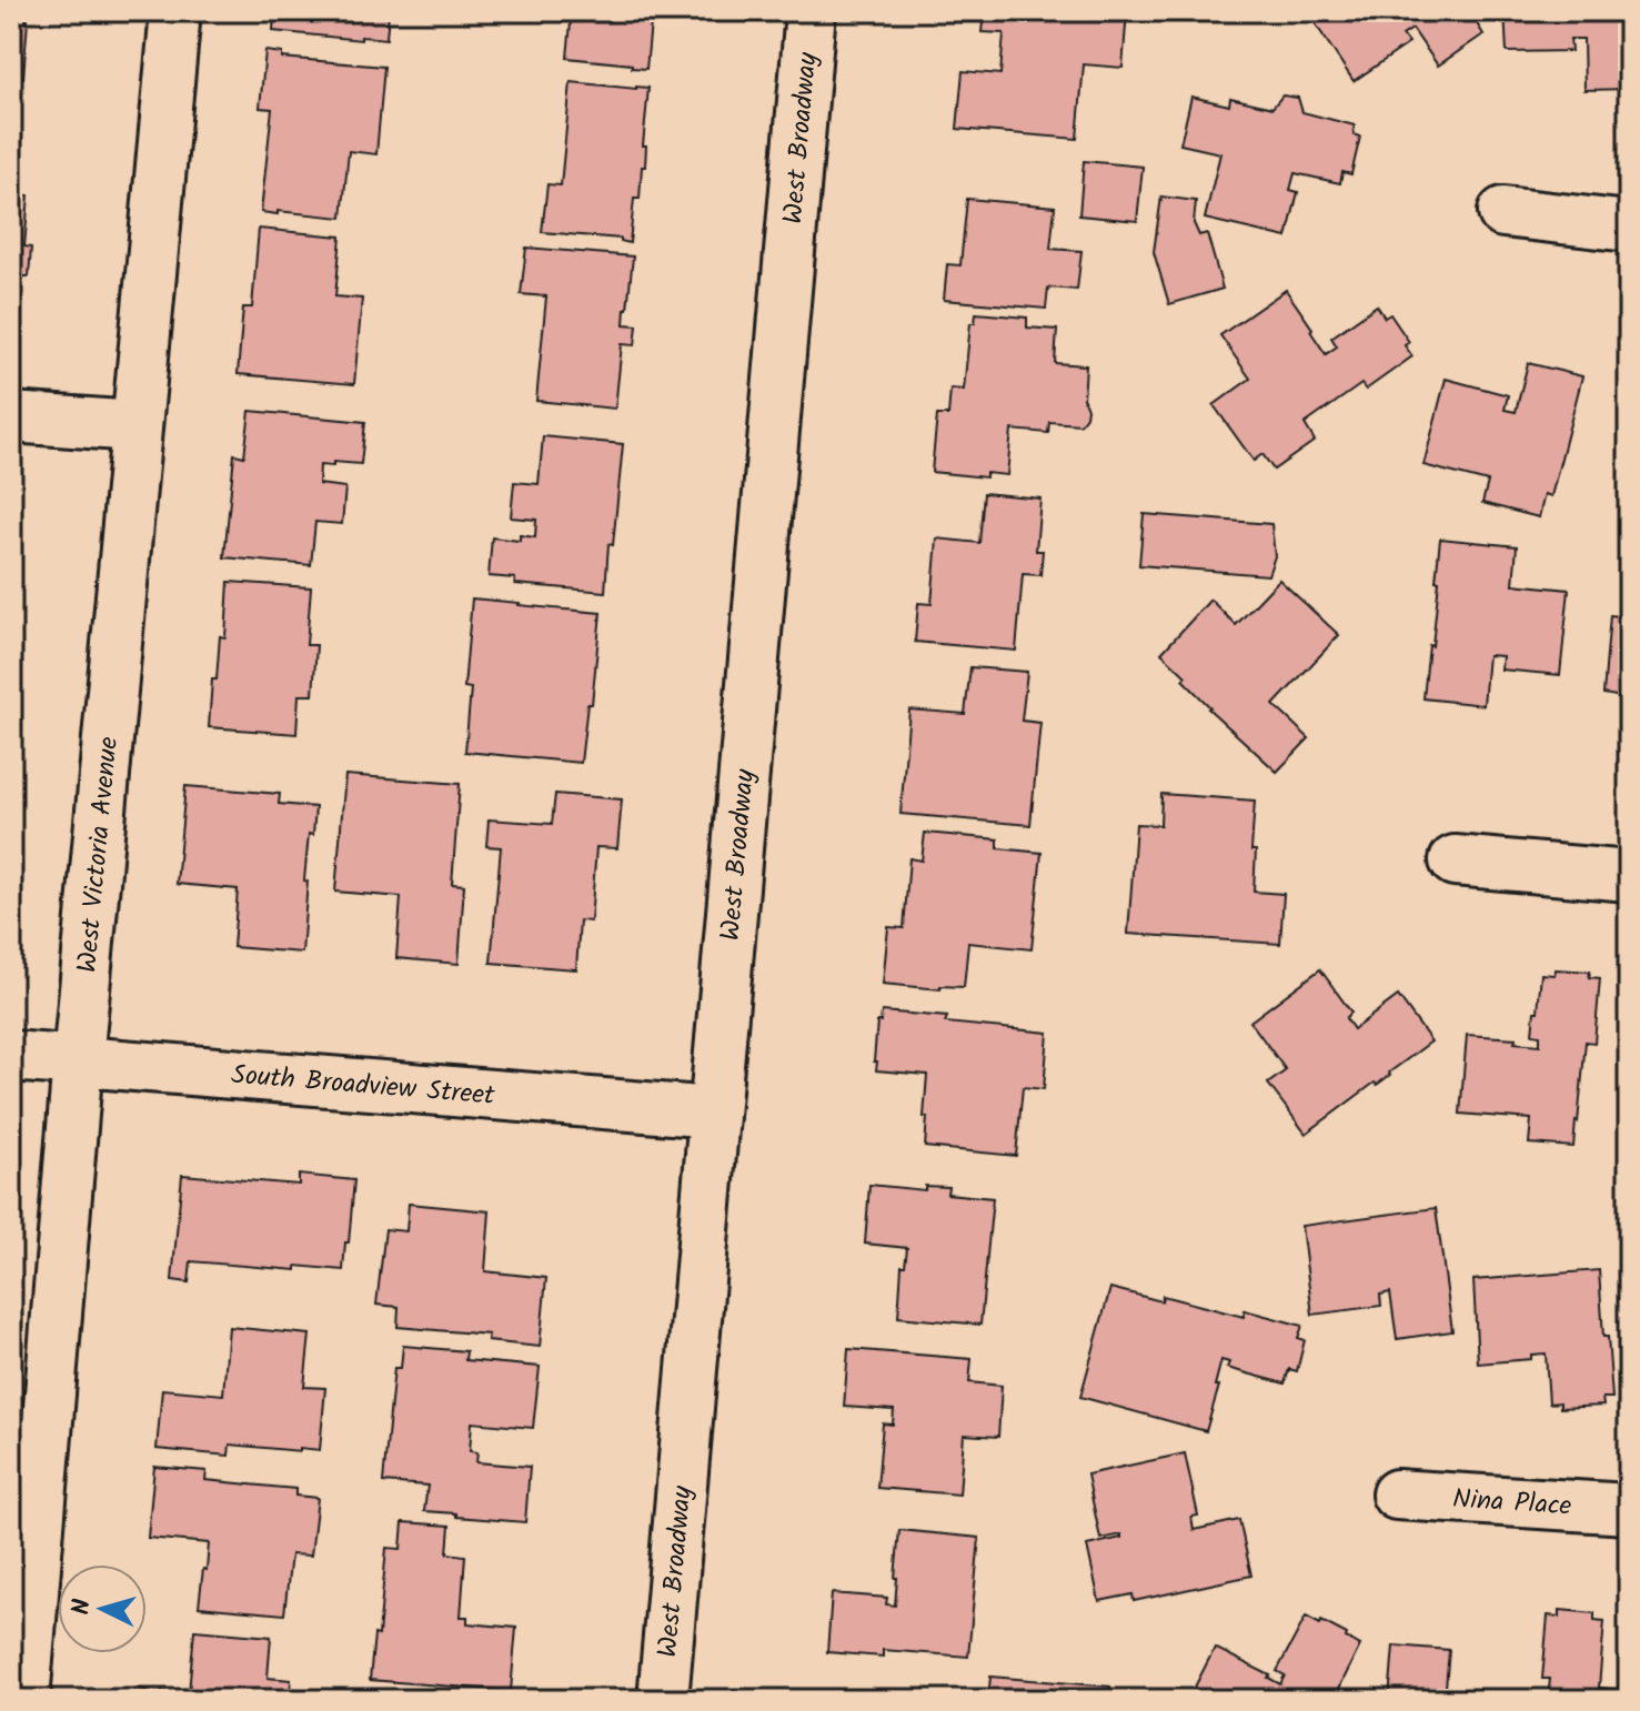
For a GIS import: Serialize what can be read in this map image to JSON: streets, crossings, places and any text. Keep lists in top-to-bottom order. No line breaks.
{"streets":{"street":["West Broadway","West Victoria Avenue","South Broadview Street","Nina Place"]},"crossings":[["West Broadway","South Broadview Street"],["West Victoria Avenue","South Broadview Street"]],"north":"left"}
